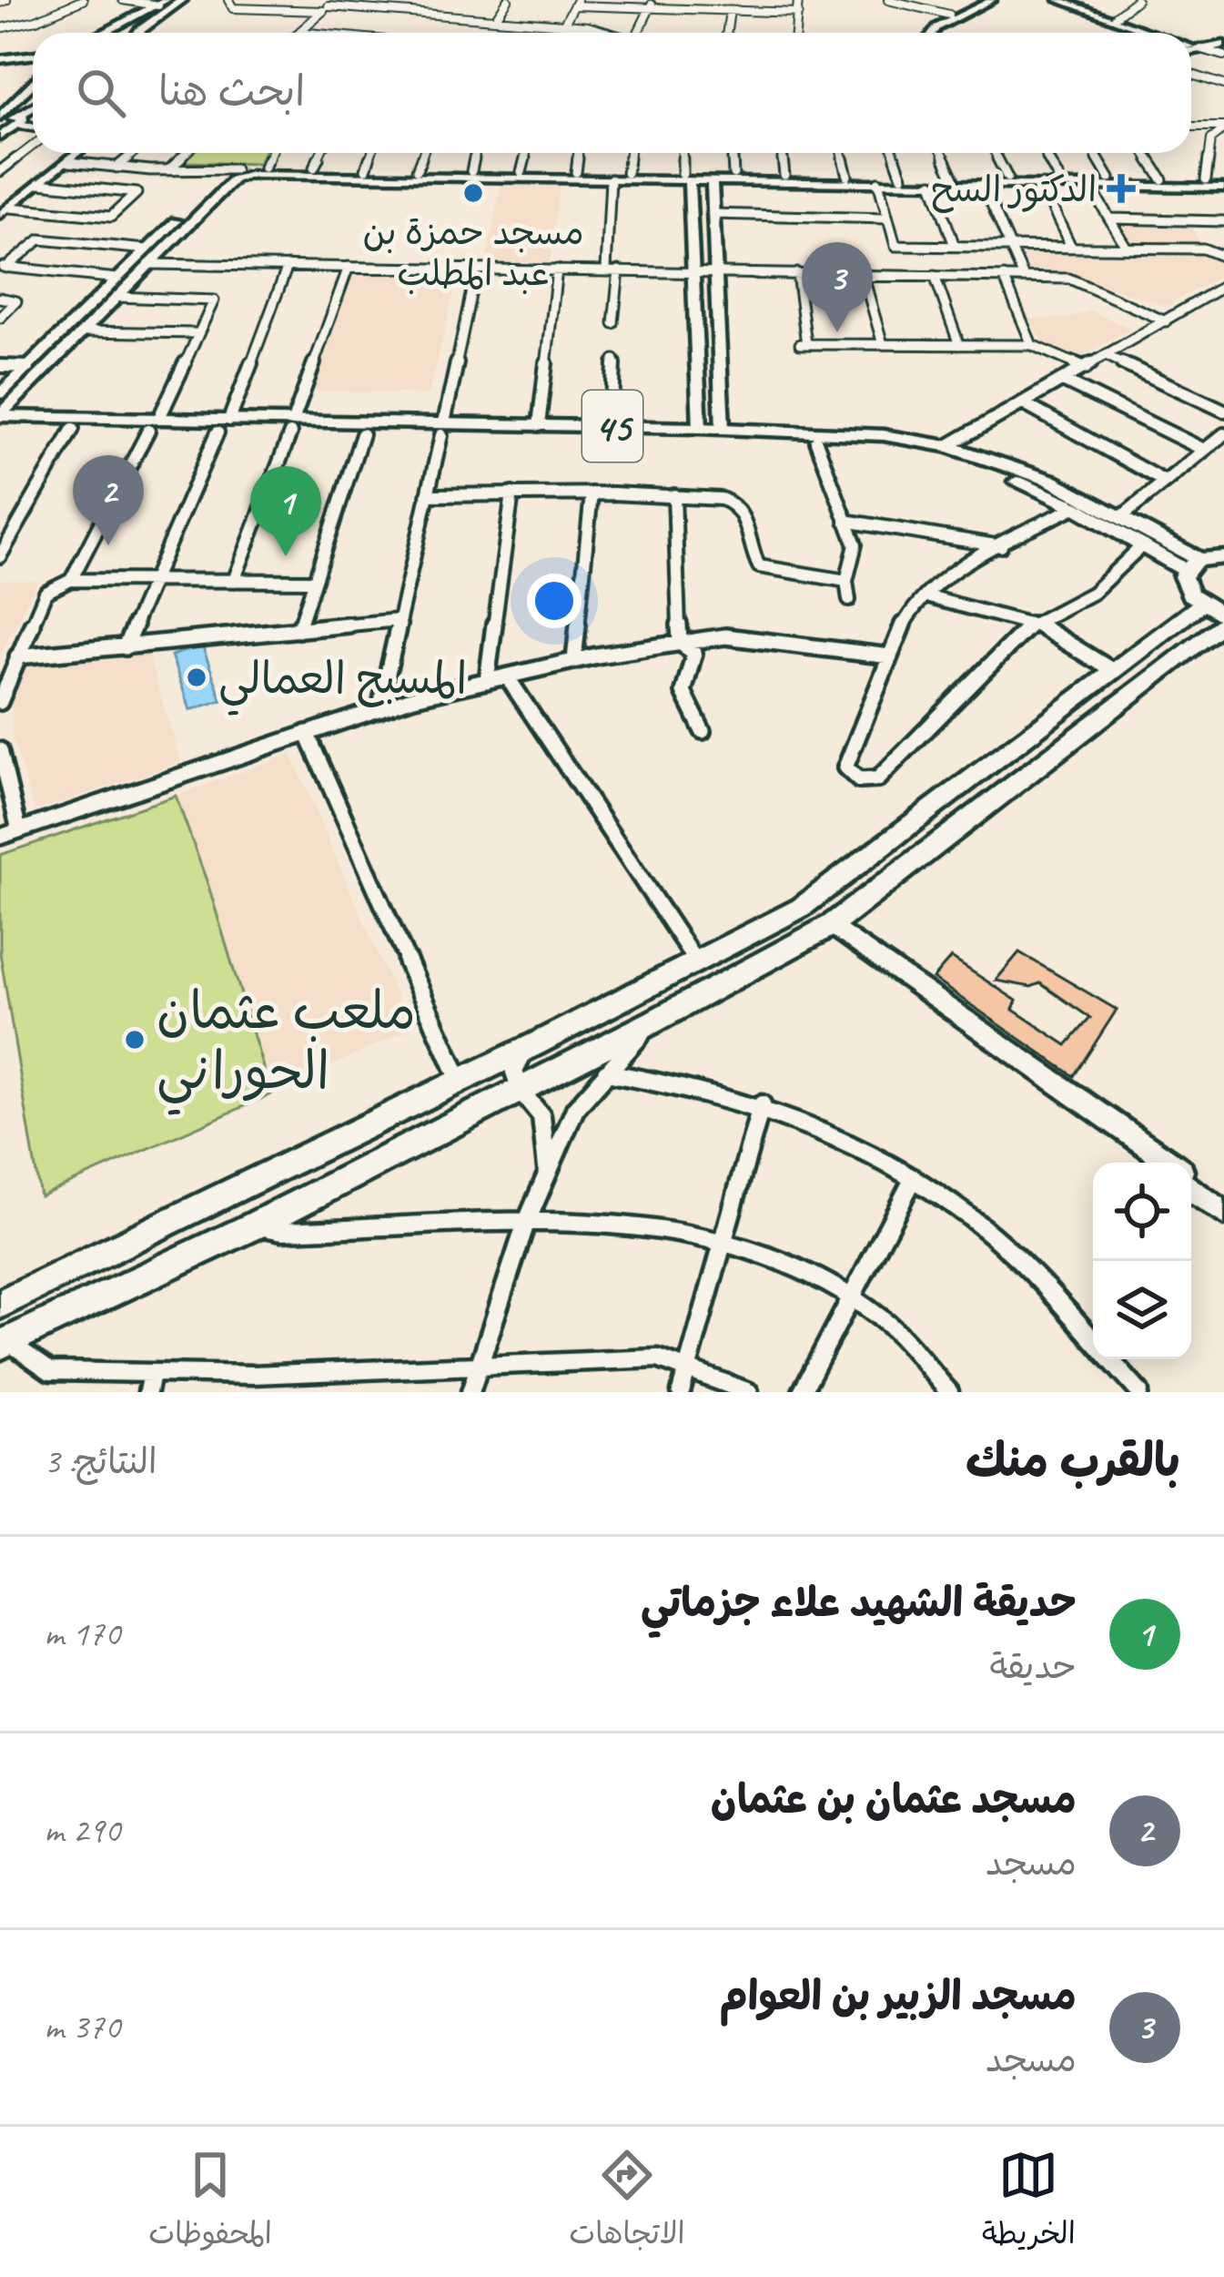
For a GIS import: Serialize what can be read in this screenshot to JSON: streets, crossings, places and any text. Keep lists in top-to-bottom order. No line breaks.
{"streets":{"main road":["45"]},"places":{"health":["الدكتور السح"],"other":["مسجد حمزة بن عبد المطلب","المسبح العمالي","ملعب عثمان الحوراني"]},"page":{"search":"ابحث هنا","pins":["3","2","1"],"heading":["بالقرب منك","النتائج: 3"],"list":[{"mark":"1","name":"حديقة الشهيد علاء جزماتي","note":"حديقة","value":"170 m"},{"mark":"2","name":"مسجد عثمان بن عثمان","note":"مسجد","value":"290 m"},{"mark":"3","name":"مسجد الزبير بن العوام","note":"مسجد","value":"370 m"}],"nav":["الخريطة","الاتجاهات","المحفوظات"]}}
